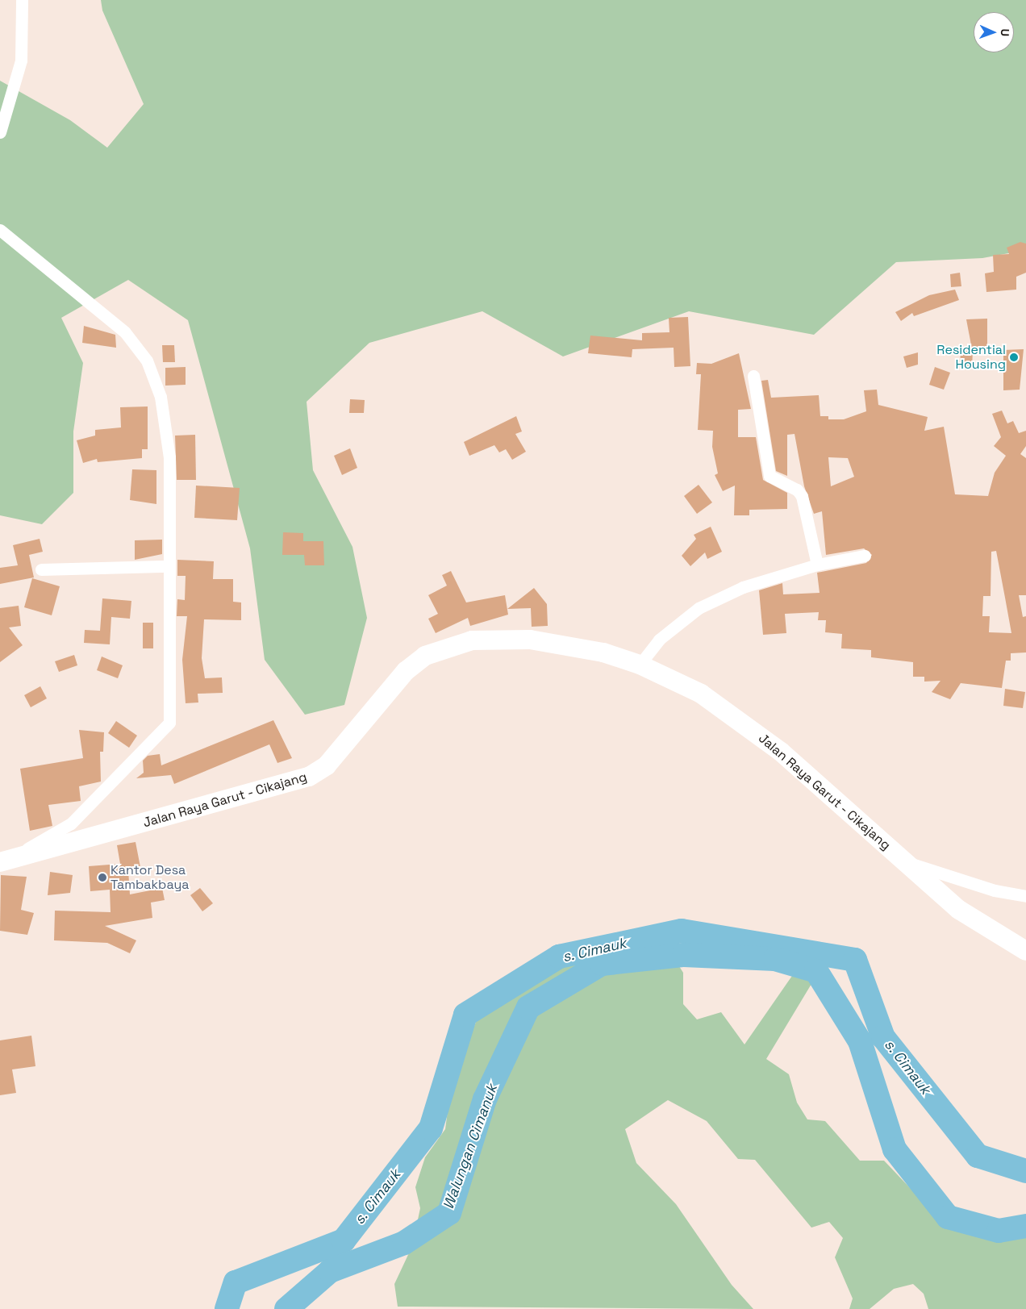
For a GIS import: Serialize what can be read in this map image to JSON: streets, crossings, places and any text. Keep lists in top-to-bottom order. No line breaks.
{"streets":{"main road":["Jalan Raya Garut - Cikajang"]},"water":["s. Cimauk","Walungan Cimanuk"],"places":["Residential Housing","Kantor Desa Tambakbaya"],"north":"right"}
